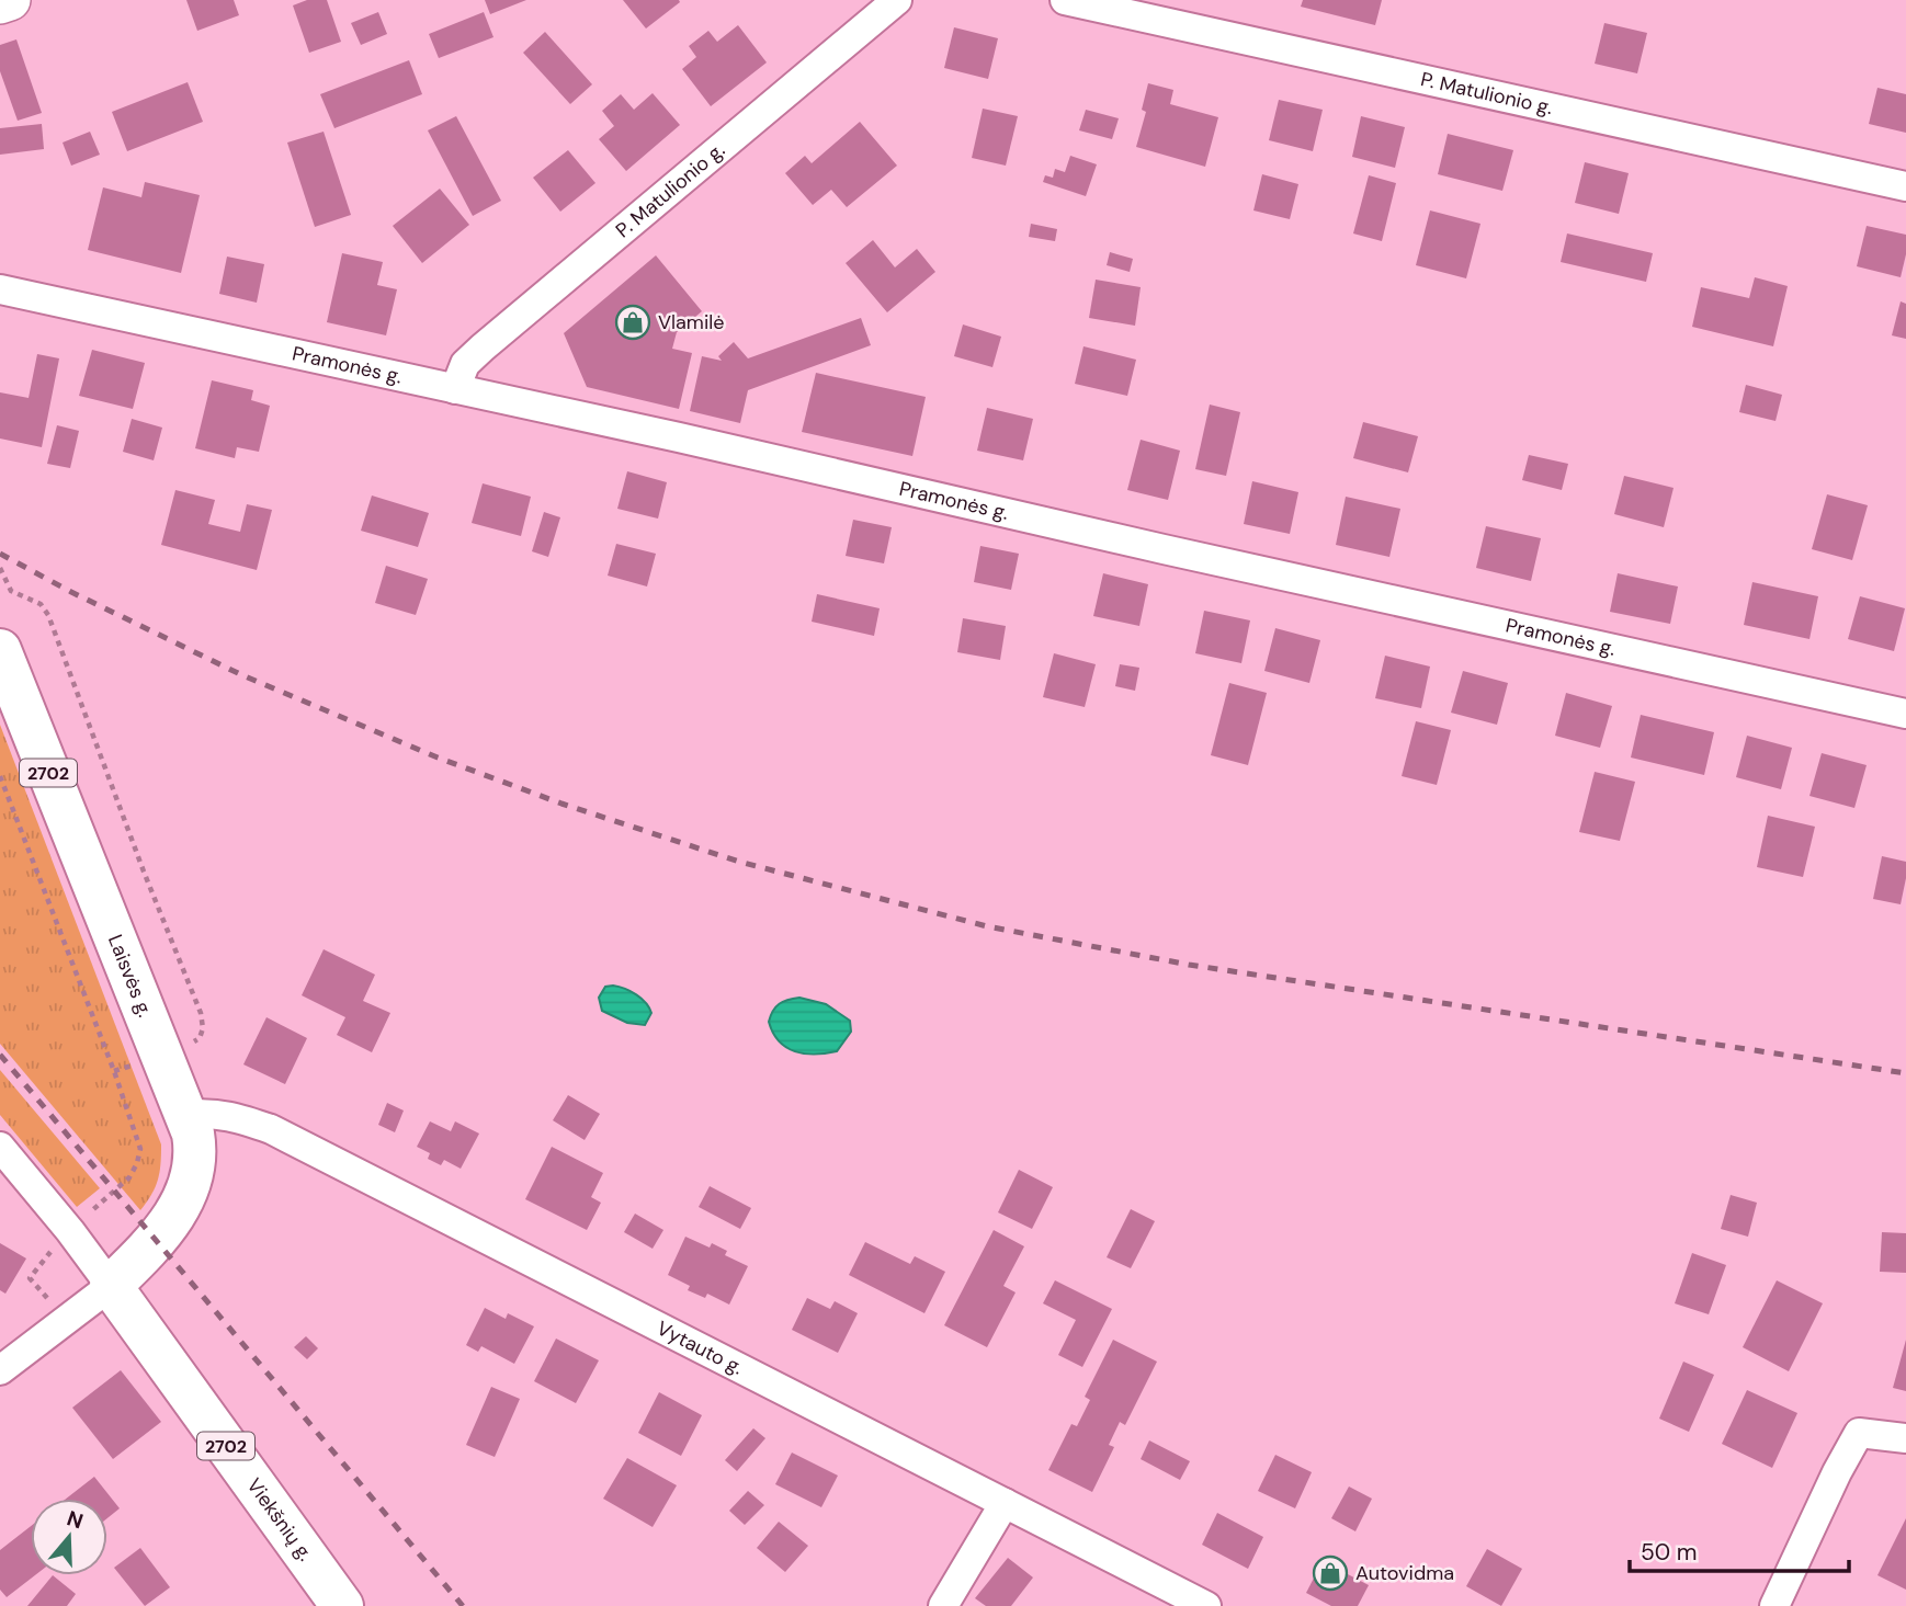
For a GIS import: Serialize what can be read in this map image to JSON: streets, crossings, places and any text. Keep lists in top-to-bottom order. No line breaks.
{"streets":{"main road":["2702","Laisvės g.","Viekšnių g."],"street":["P. Matulionio g.","Pramonės g.","Vytauto g."]},"crossings":[["P. Matulionio g.","Pramonės g."],["Laisvės g.","Vytauto g."],["Laisvės g.","Viekšnių g."]],"places":{"shop":["Vlamilė","Autovidma"]},"scale_bar":"50 m","north":"top"}
